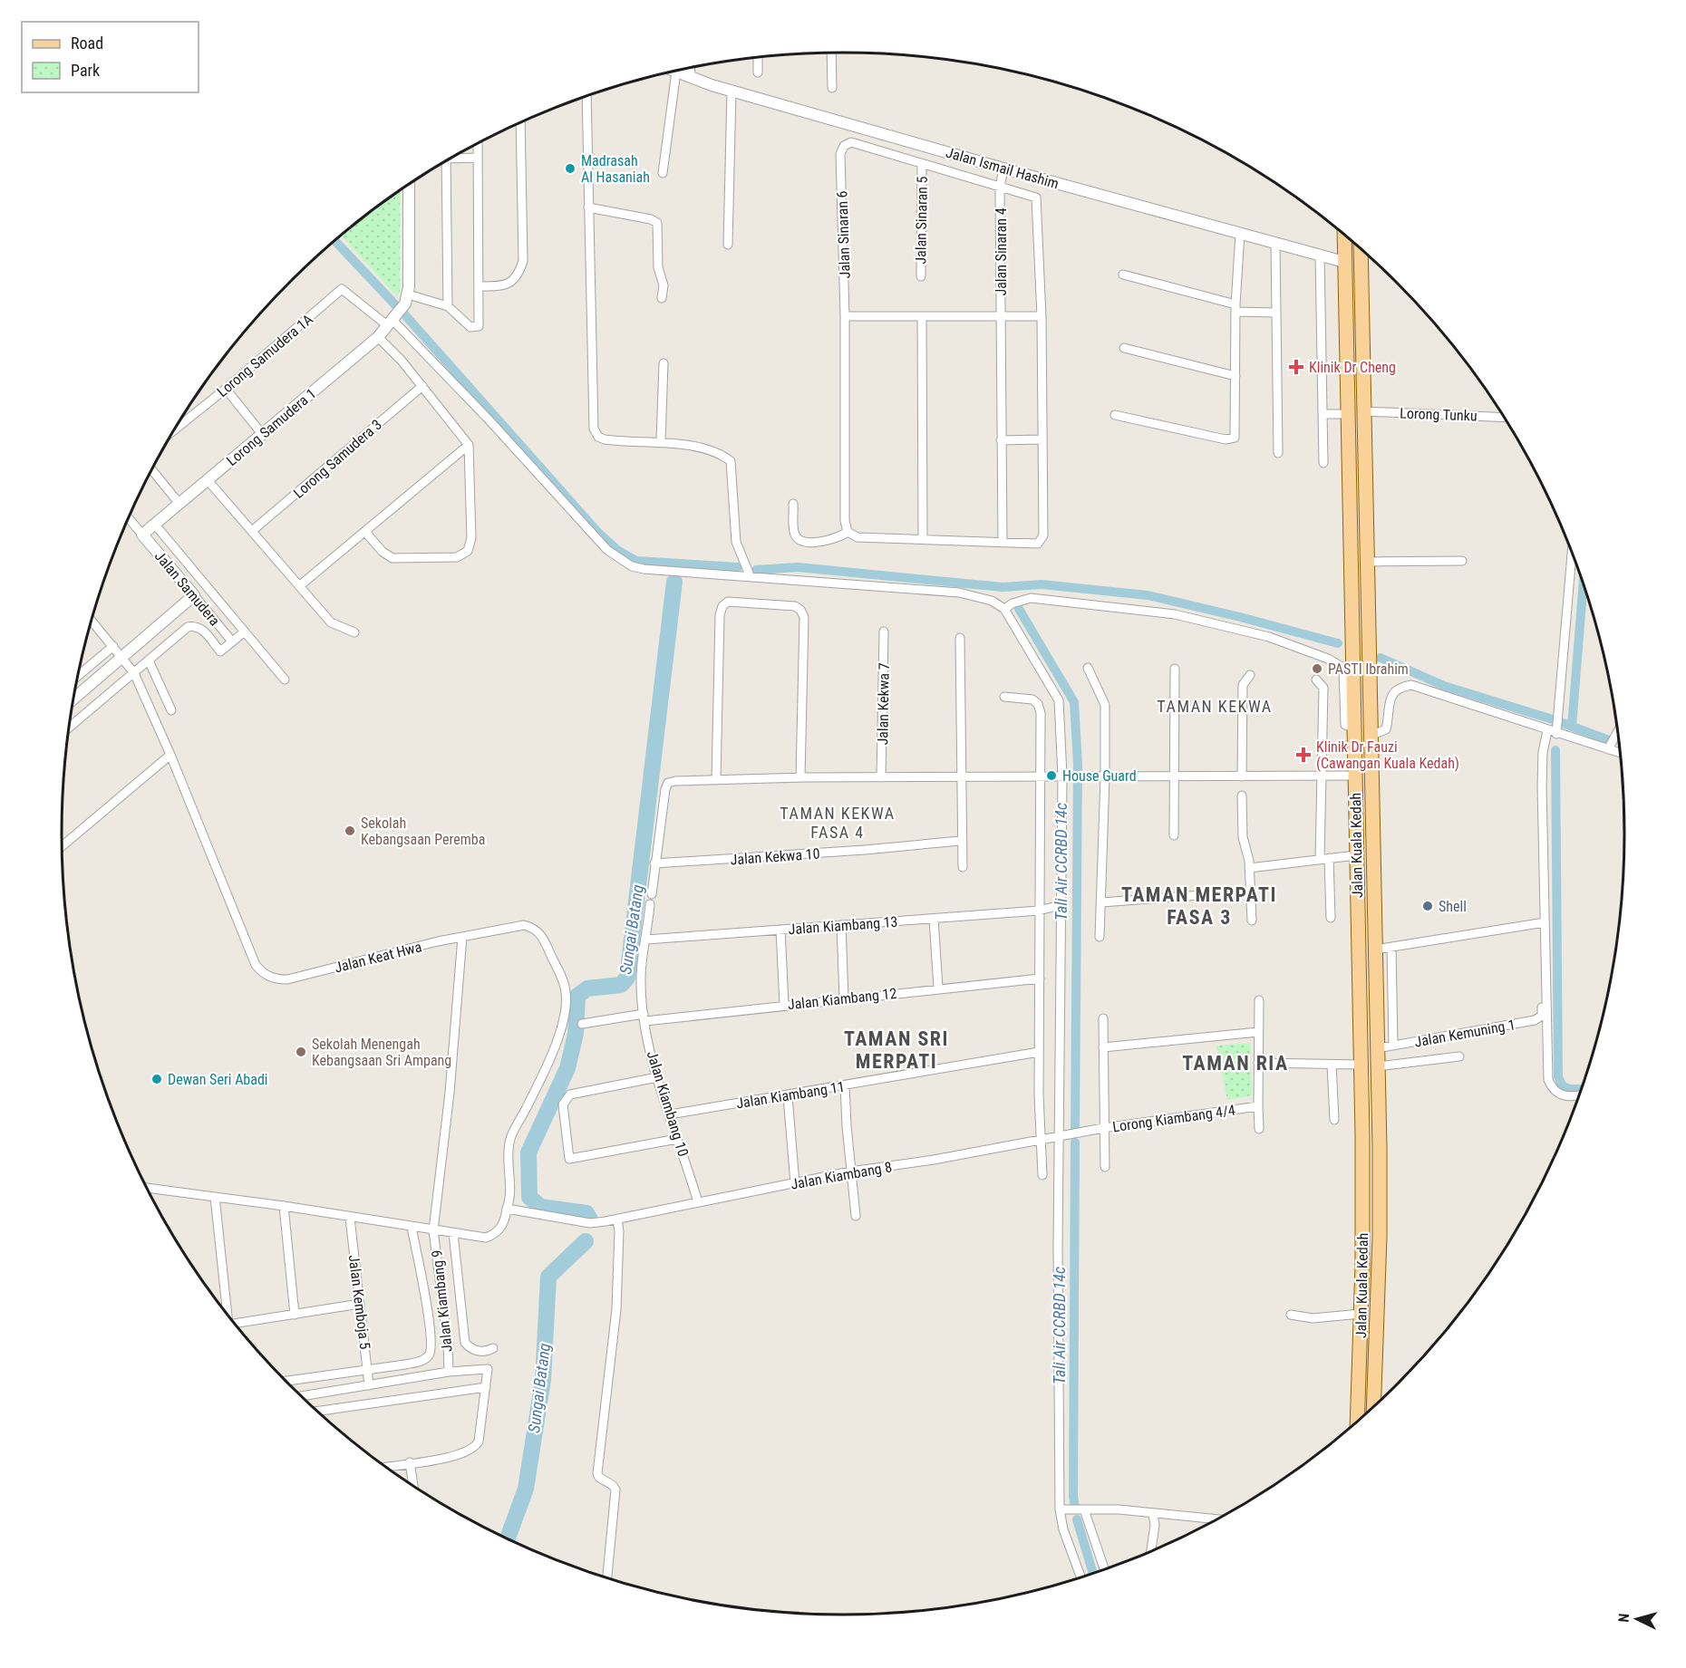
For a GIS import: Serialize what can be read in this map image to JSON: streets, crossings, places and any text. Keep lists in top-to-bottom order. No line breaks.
{"streets":{"main road":["Jalan Kuala Kedah"],"street":["Jalan Ismail Hashim","Jalan Sinaran 5","Jalan Sinaran 6","Jalan Sinaran 4","Lorong Samudera 1A","Lorong Tunku","Lorong Samudera 1","Lorong Samudera 3","Jalan Samudera","Jalan Kekwa 7","Jalan Kekwa 10","Jalan Kiambang 13","Jalan Keat Hwa","Jalan Kiambang 12","Jalan Kemuning 1","Jalan Kiambang 11","Jalan Kiambang 10","Lorong Kiambang 4/4","Jalan Kiambang 8","Jalan Kiambang 9","Jalan Kemboja 5"]},"crossings":[["Jalan Ismail Hashim","Jalan Sinaran 4"],["Jalan Ismail Hashim","Jalan Kuala Kedah"],["Jalan Sinaran 5","Jalan Sinaran 6"],["Lorong Samudera 1A","Lorong Samudera 1"],["Lorong Tunku","Jalan Kuala Kedah"],["Lorong Samudera 1","Jalan Samudera"],["Jalan Kuala Kedah","Jalan Kemuning 1"],["Jalan Kiambang 13","Jalan Kiambang 10"],["Jalan Keat Hwa","Jalan Kiambang 8"],["Jalan Keat Hwa","Jalan Kiambang 9"],["Jalan Kiambang 12","Jalan Kiambang 10"],["Jalan Kiambang 11","Jalan Kiambang 10"],["Jalan Kiambang 10","Jalan Kiambang 8"],["Lorong Kiambang 4/4","Jalan Kiambang 8"]],"districts":["TAMAN KEKWA","TAMAN KEKWA FASA 4","TAMAN MERPATI FASA 3","TAMAN SRI MERPATI","TAMAN RIA"],"water":["Tali Air CCRBD 14c","Sungai Batang"],"places":{"other":["Madrasah Al Hasaniah","PASTI Ibrahim","House Guard","Sekolah Kebangsaan Peremba","Shell","Sekolah Menengah Kebangsaan Sri Ampang","Dewan Seri Abadi"],"health":["Klinik Dr Cheng","Klinik Dr Fauzi (Cawangan Kuala Kedah)"]},"legend":["Road","Park"],"north":"left"}
